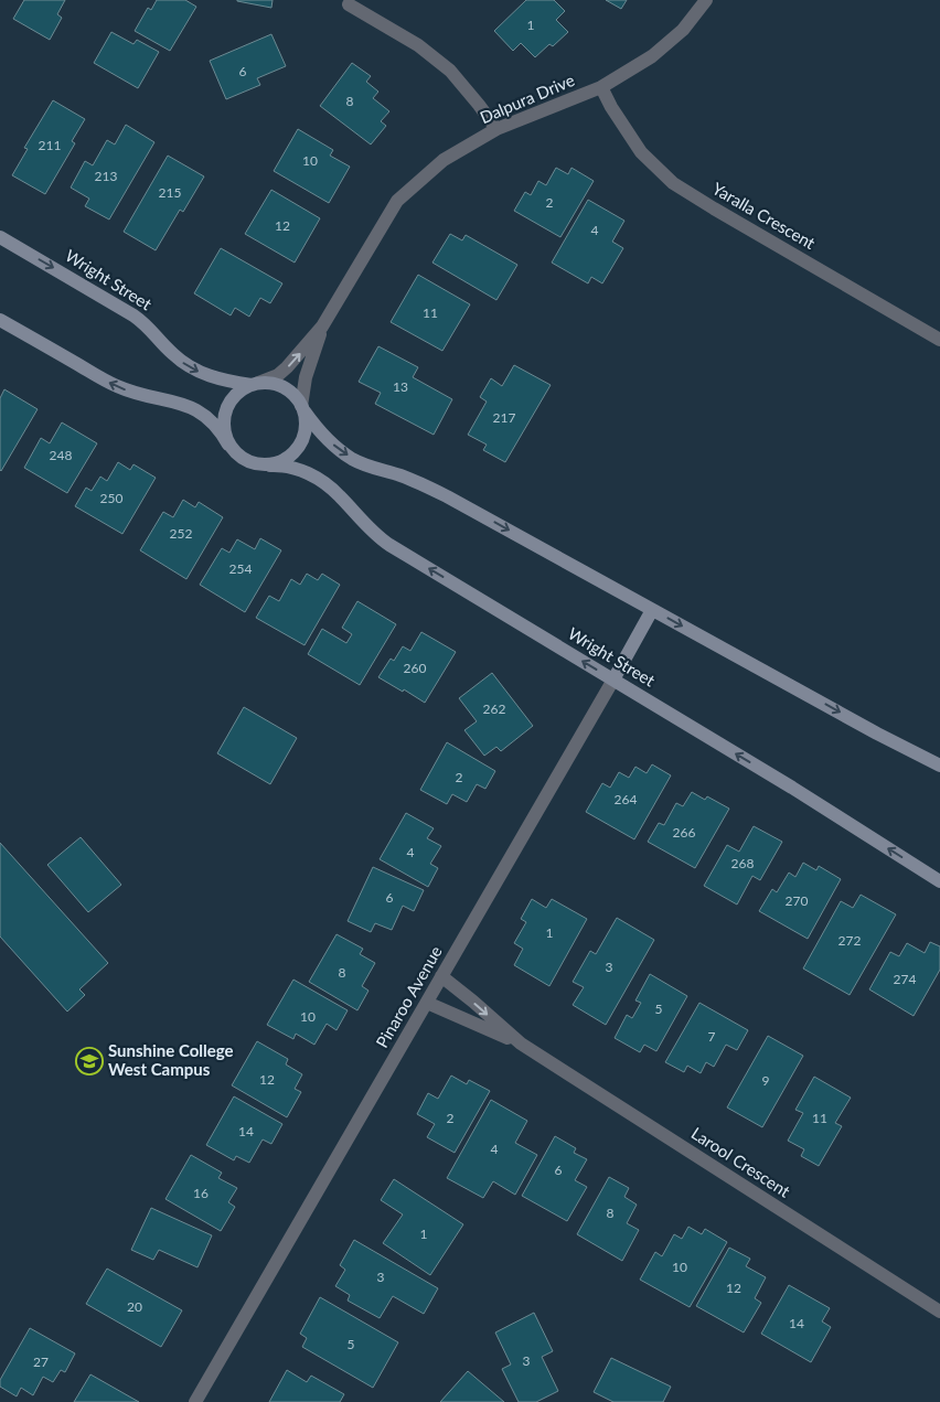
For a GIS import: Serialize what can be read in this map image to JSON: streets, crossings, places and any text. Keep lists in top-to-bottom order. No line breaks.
{"streets":{"street":["Dalpura Drive","Yaralla Crescent","Wright Street","Pinaroo Avenue","Larool Crescent"]},"crossings":[["Dalpura Drive","Yaralla Crescent"],["Dalpura Drive","Wright Street"],["Wright Street","Pinaroo Avenue"],["Pinaroo Avenue","Larool Crescent"]],"places":{"school or university":["Sunshine College West Campus"]},"house_numbers":["1","6","8","211","10","213","215","2","12","4","11","13","217","248","250","252","254","260","262","2","264","266","4","268","6","270","1","272","3","8","274","5","10","7","12","9","2","11","14","4","6","16","8","1","10","3","12","20","14","5","3","27"]}
